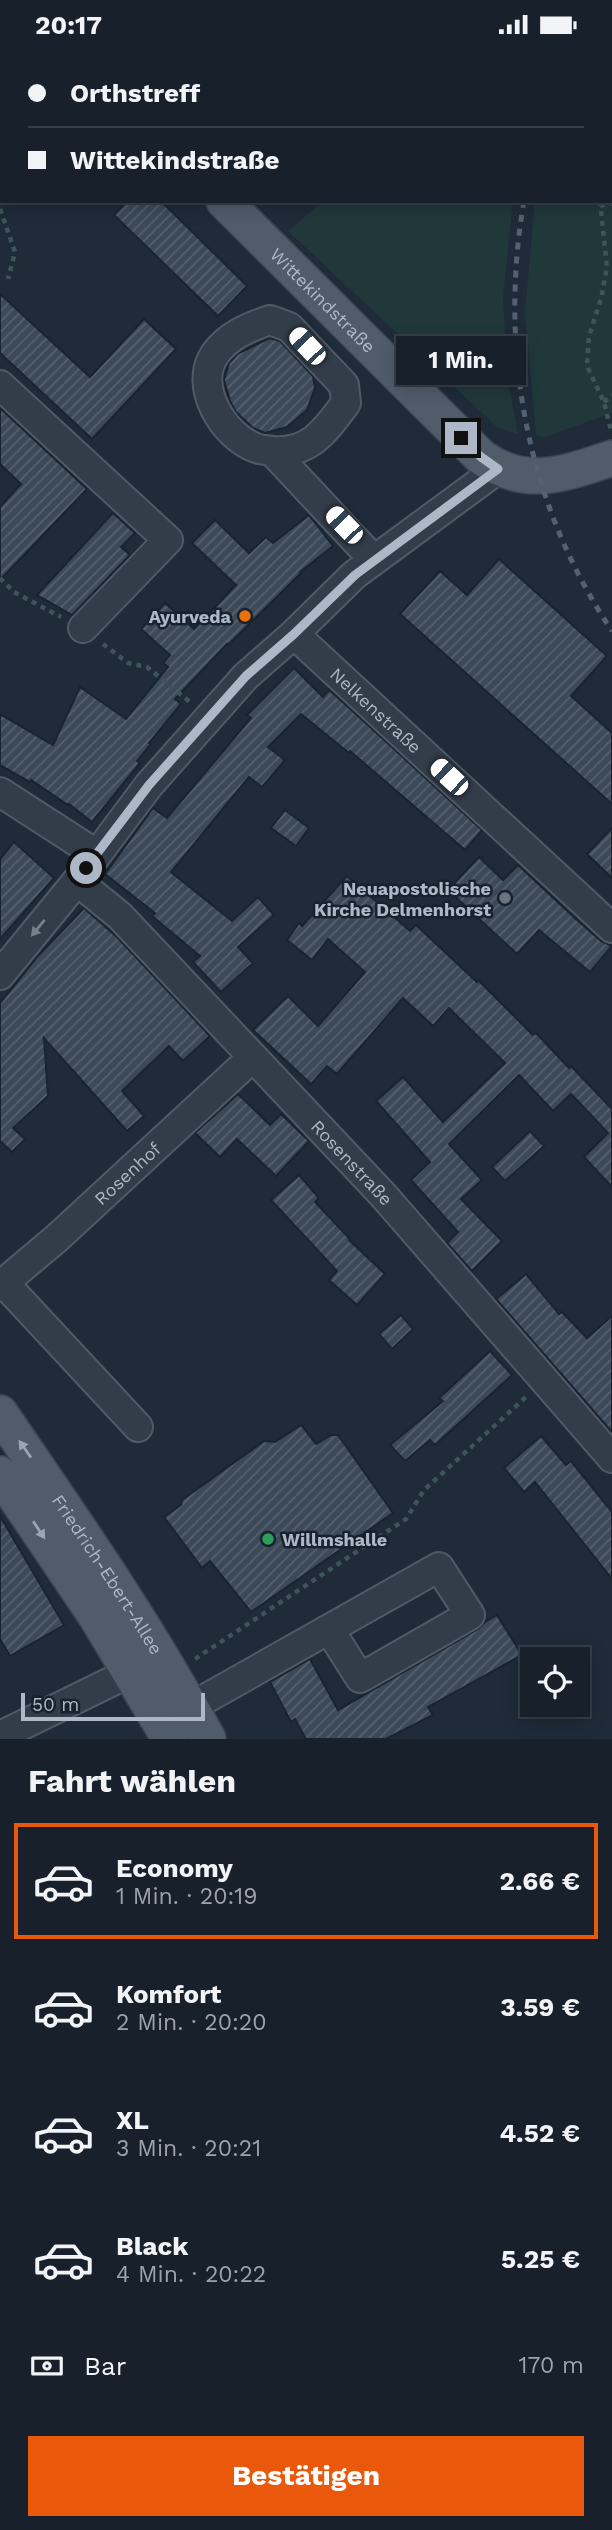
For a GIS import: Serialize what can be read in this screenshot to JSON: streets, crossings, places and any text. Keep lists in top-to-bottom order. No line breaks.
{"streets":{"main road":["Wittekindstraße","Friedrich-Ebert-Allee"],"street":["Nelkenstraße","Rosenstraße","Rosenhof"]},"crossings":[["Rosenstraße","Rosenhof"]],"places":["Ayurveda","Neuapostolische Kirche Delmenhorst","Willmshalle"],"scale_bar":"50 m","page":{"status":"20:17","banner":["Orthstreff","Wittekindstraße"],"bubble":"1 Min.","scale":"50 m","heading":"Fahrt wählen","list":[{"name":"Economy","note":"1 Min. · 20:19","value":"2.66 €"},{"name":"Komfort","note":"2 Min. · 20:20","value":"3.59 €"},{"name":"XL","note":"3 Min. · 20:21","value":"4.52 €"},{"name":"Black","note":"4 Min. · 20:22","value":"5.25 €"}],"pay":["Bar","170 m"],"buttons":"Bestätigen"}}
